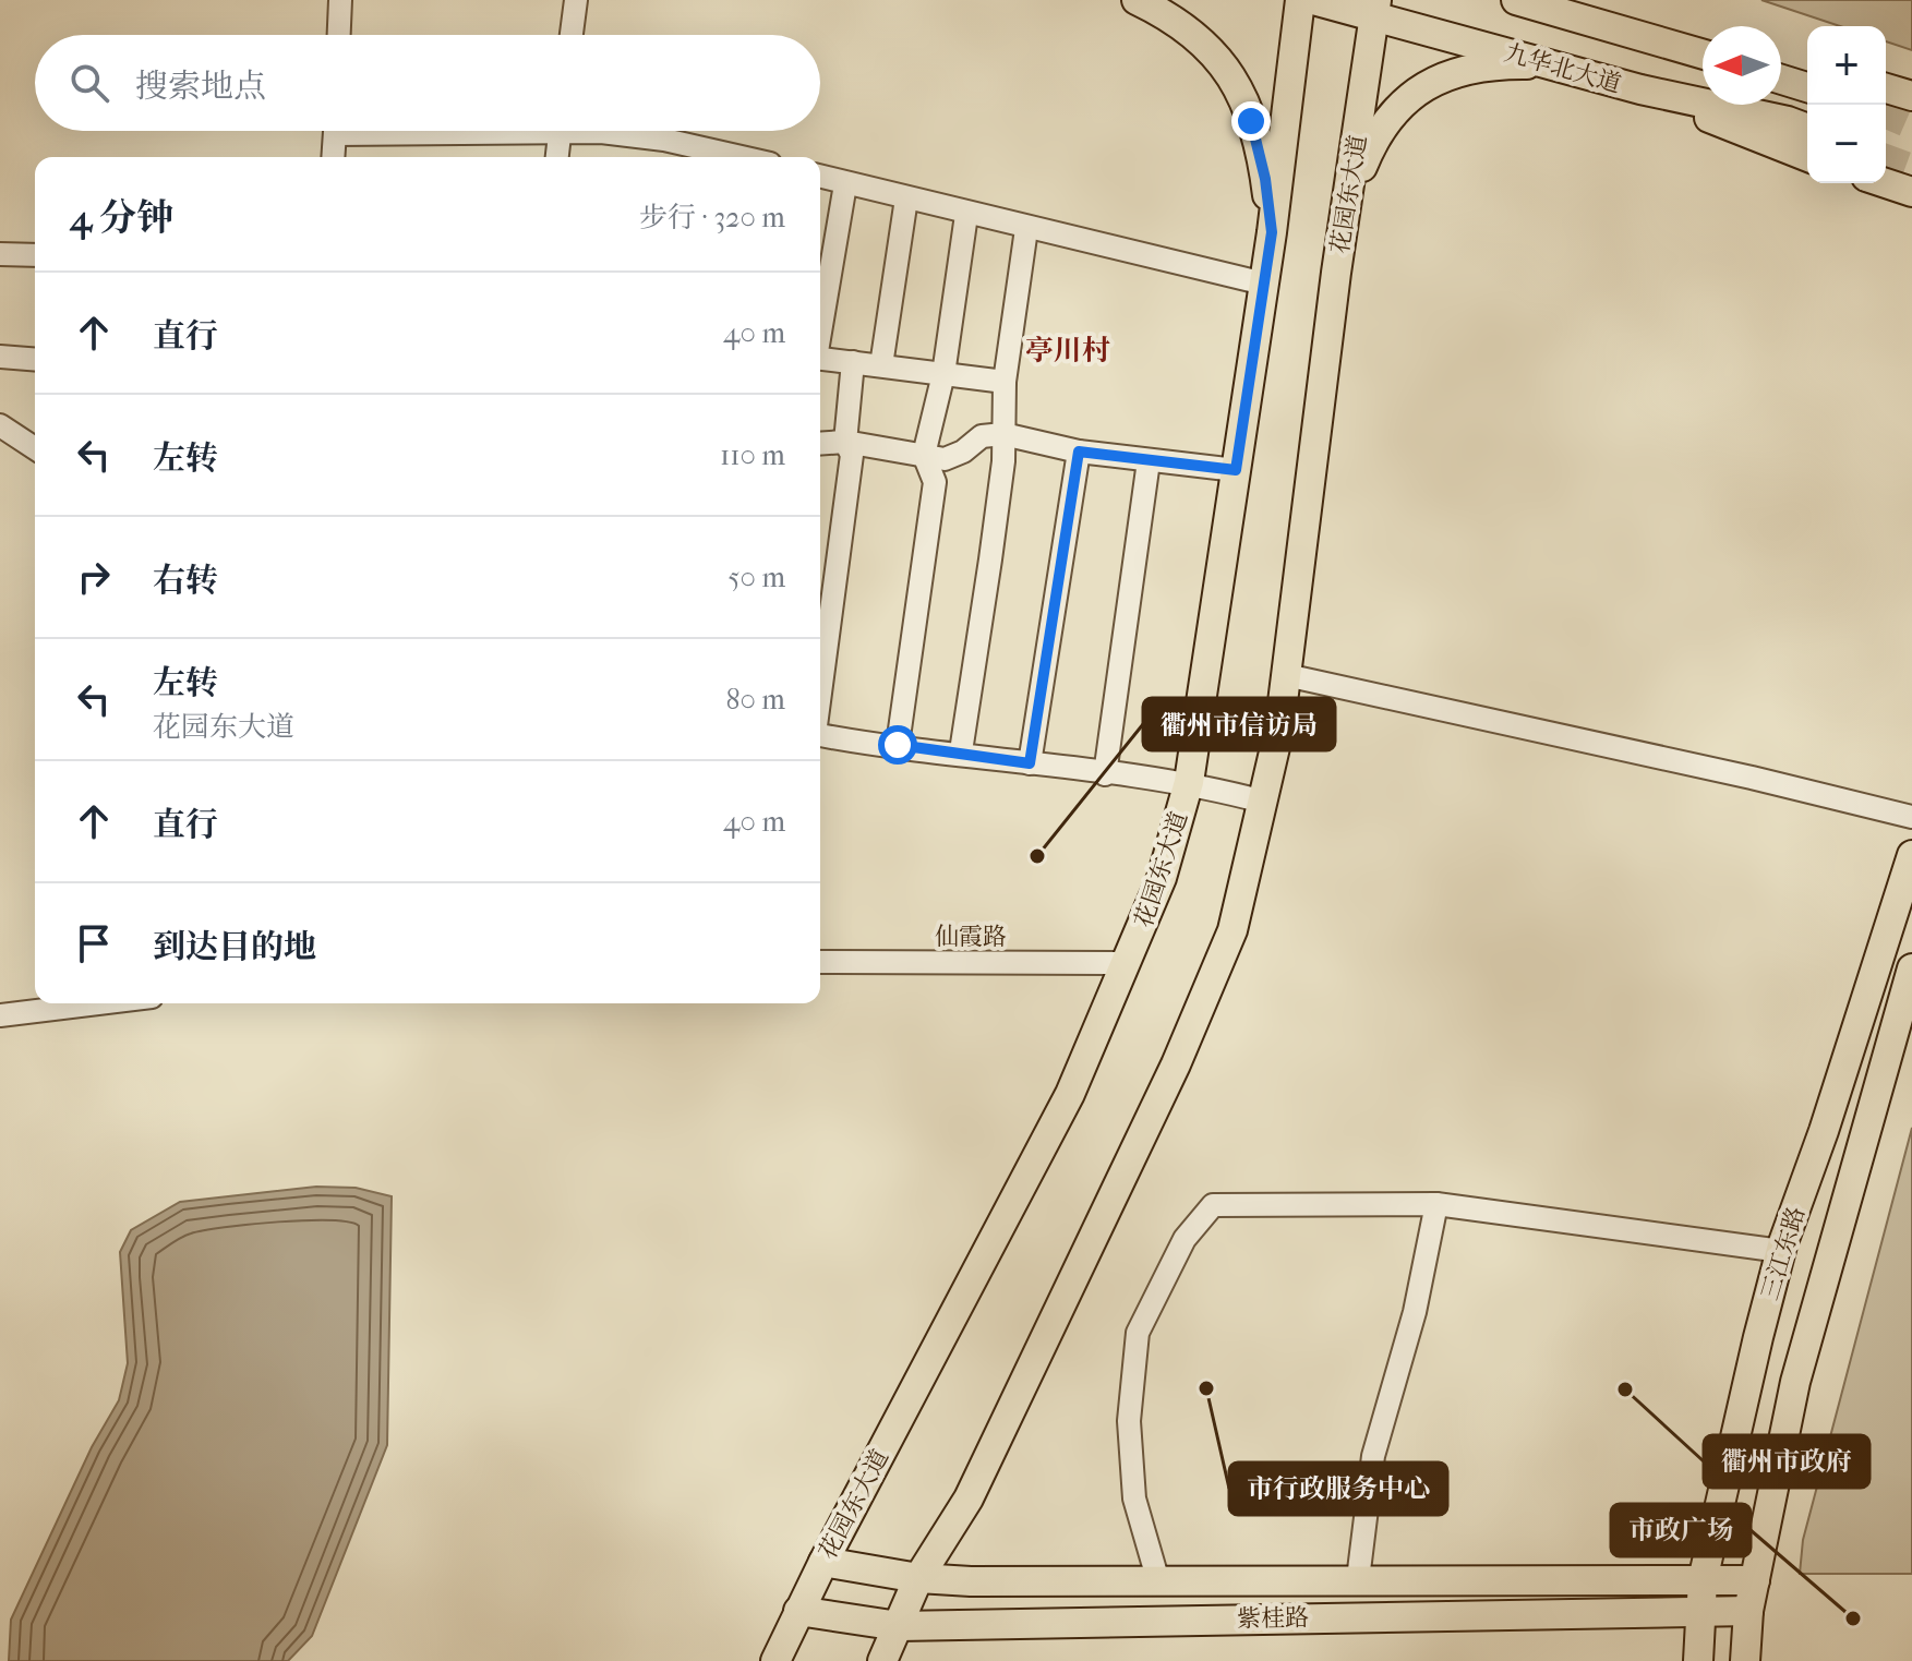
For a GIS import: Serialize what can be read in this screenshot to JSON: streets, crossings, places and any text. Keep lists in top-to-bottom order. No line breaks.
{"streets":{"main road":["九华北大道","花园东大道","三江东路","紫桂路"],"street":["仙霞路"]},"crossings":[["九华北大道","花园东大道"],["花园东大道","仙霞路"],["花园东大道","紫桂路"],["三江东路","紫桂路"]],"districts":["亭川村"],"places":["衢州市信访局","市行政服务中心","衢州市政府","市政广场"],"north":"left","page":{"map_buttons":["+","−"],"search":"搜索地点","heading":["4 分钟","步行 · 320 m"],"list":[["直行","40 m"],["左转","110 m"],["右转","50 m"],["左转","花园东大道","80 m"],["直行","40 m"],"到达目的地"]}}
